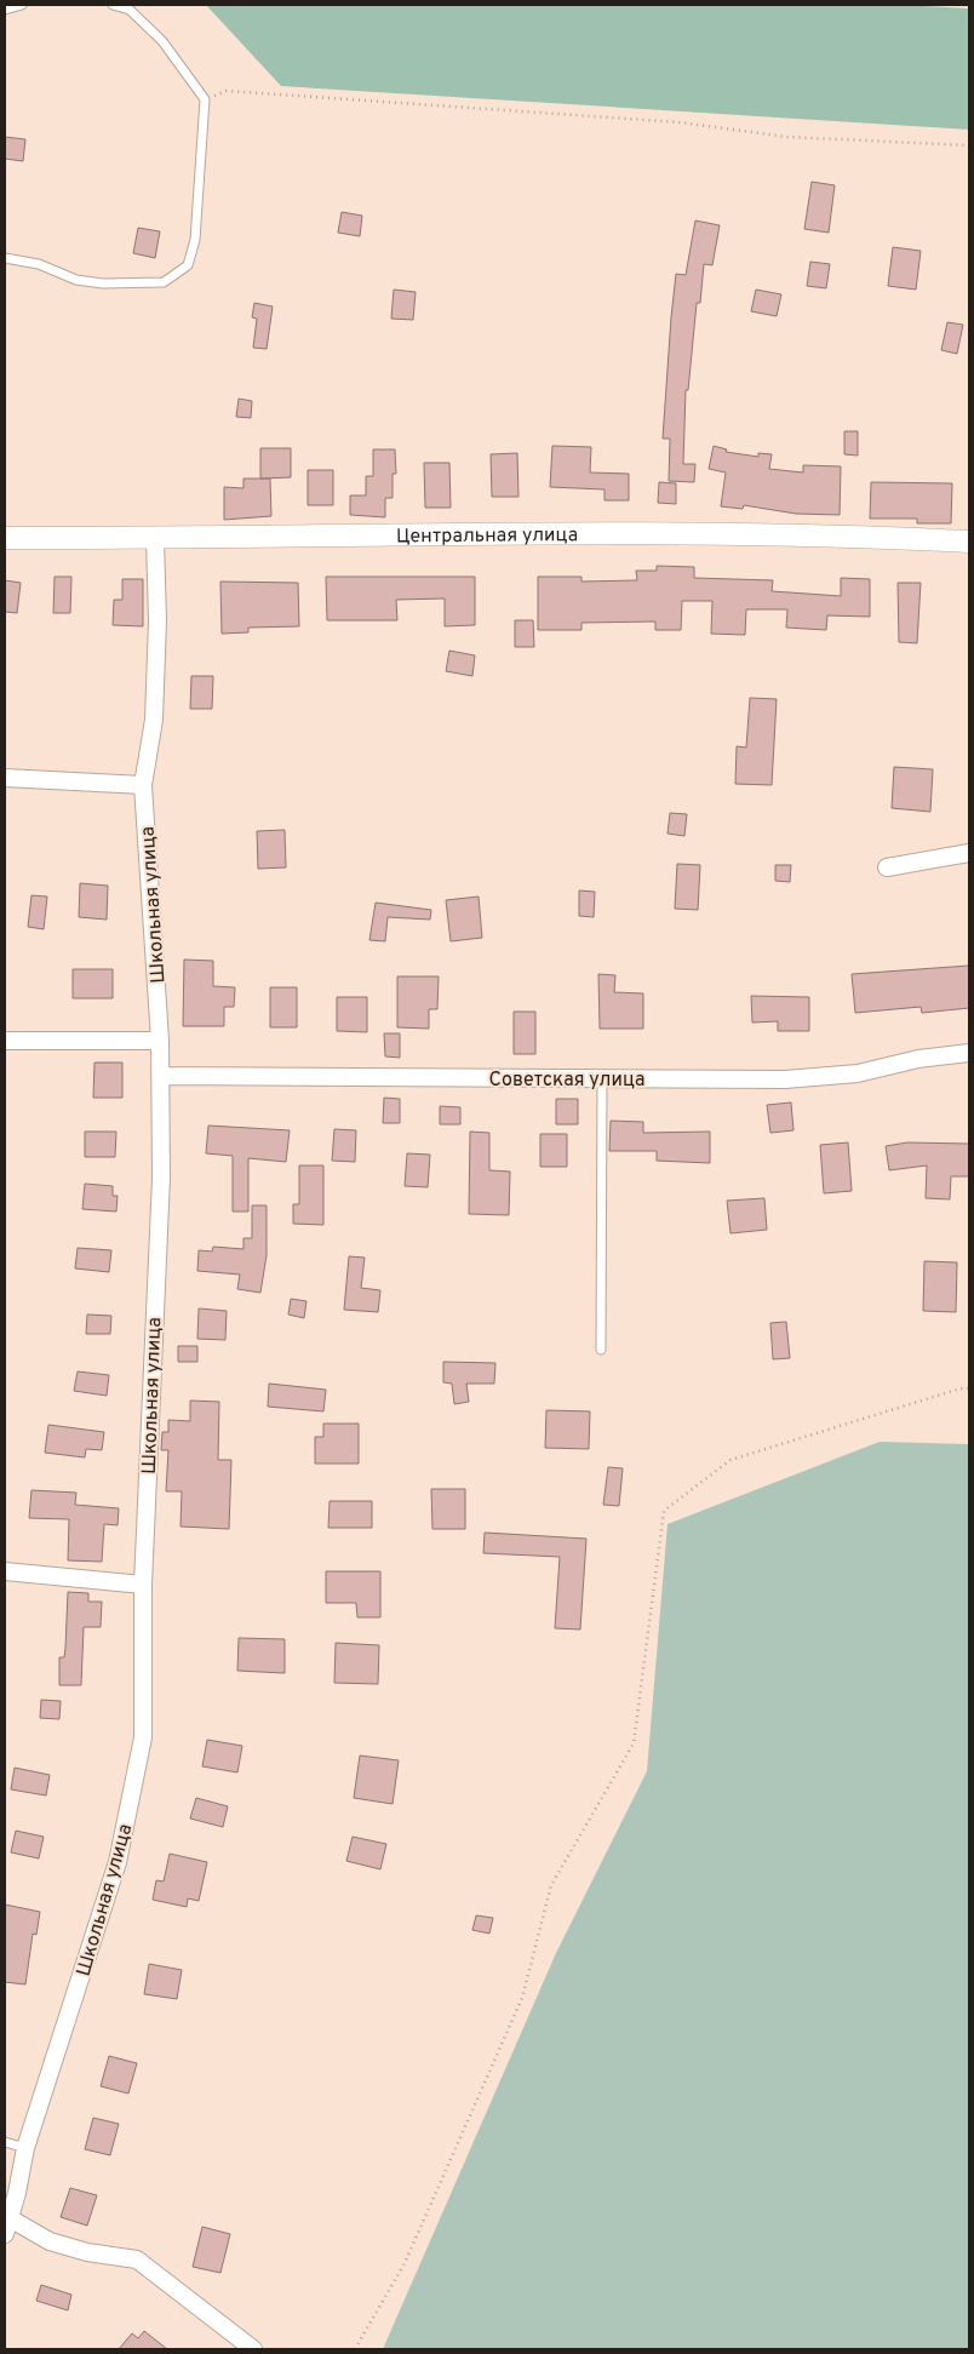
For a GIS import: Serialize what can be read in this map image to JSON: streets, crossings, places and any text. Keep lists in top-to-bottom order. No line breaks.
{"streets":{"street":["Центральная улица","Школьная улица","Советская улица"]},"crossings":[["Центральная улица","Школьная улица"],["Школьная улица","Советская улица"]]}
